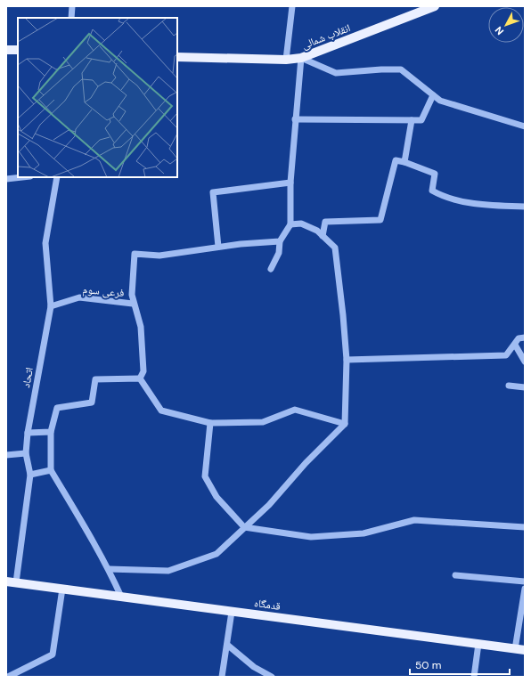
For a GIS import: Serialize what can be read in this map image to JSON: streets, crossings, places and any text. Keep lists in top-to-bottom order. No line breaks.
{"streets":{"main road":["انقلاب شمالی","قدمگاه"],"street":["فرعی سوم","اتحاد"]},"crossings":[["فرعی سوم","اتحاد"],["اتحاد","قدمگاه"]],"scale_bar":"50 m","north":"bottom left"}
